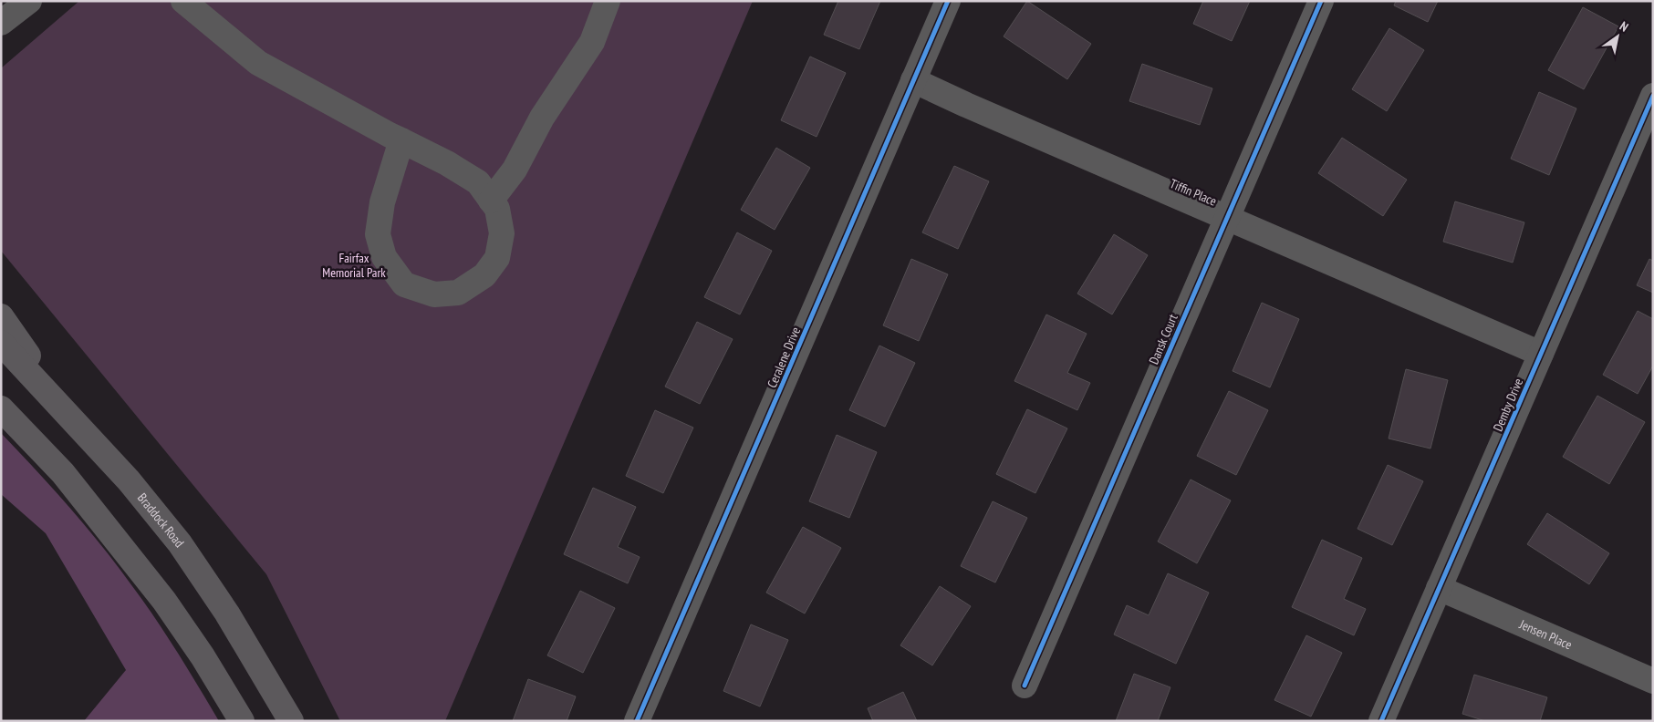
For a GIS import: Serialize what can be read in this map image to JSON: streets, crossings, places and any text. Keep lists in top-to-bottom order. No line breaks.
{"streets":{"main road":["Braddock Road"],"street":["Tiffin Place","Dansk Court","Ceralene Drive","Demby Drive","Jensen Place"]},"crossings":[["Tiffin Place","Dansk Court"],["Tiffin Place","Ceralene Drive"],["Tiffin Place","Demby Drive"],["Demby Drive","Jensen Place"]],"parks":["Fairfax Memorial Park"],"north":"top right"}
